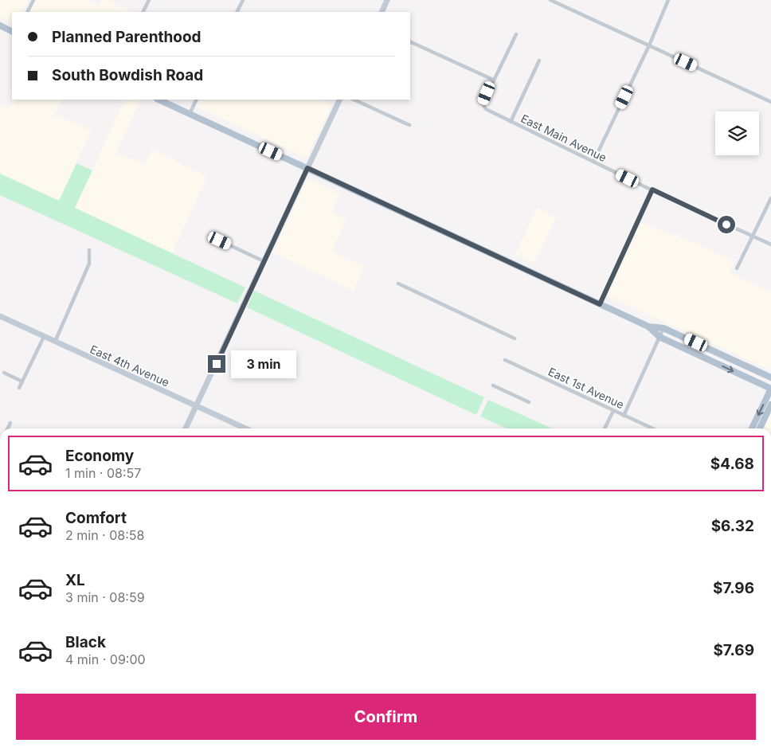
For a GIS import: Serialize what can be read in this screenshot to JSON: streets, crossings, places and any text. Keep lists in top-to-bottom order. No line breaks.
{"streets":{"street":["East Main Avenue","East 4th Avenue","East 1st Avenue"]},"page":{"banner":["Planned Parenthood","South Bowdish Road"],"bubble":"3 min","list":[{"name":"Economy","note":"1 min · 08:57","value":"$4.68"},{"name":"Comfort","note":"2 min · 08:58","value":"$6.32"},{"name":"XL","note":"3 min · 08:59","value":"$7.96"},{"name":"Black","note":"4 min · 09:00","value":"$7.69"}],"buttons":"Confirm"}}
